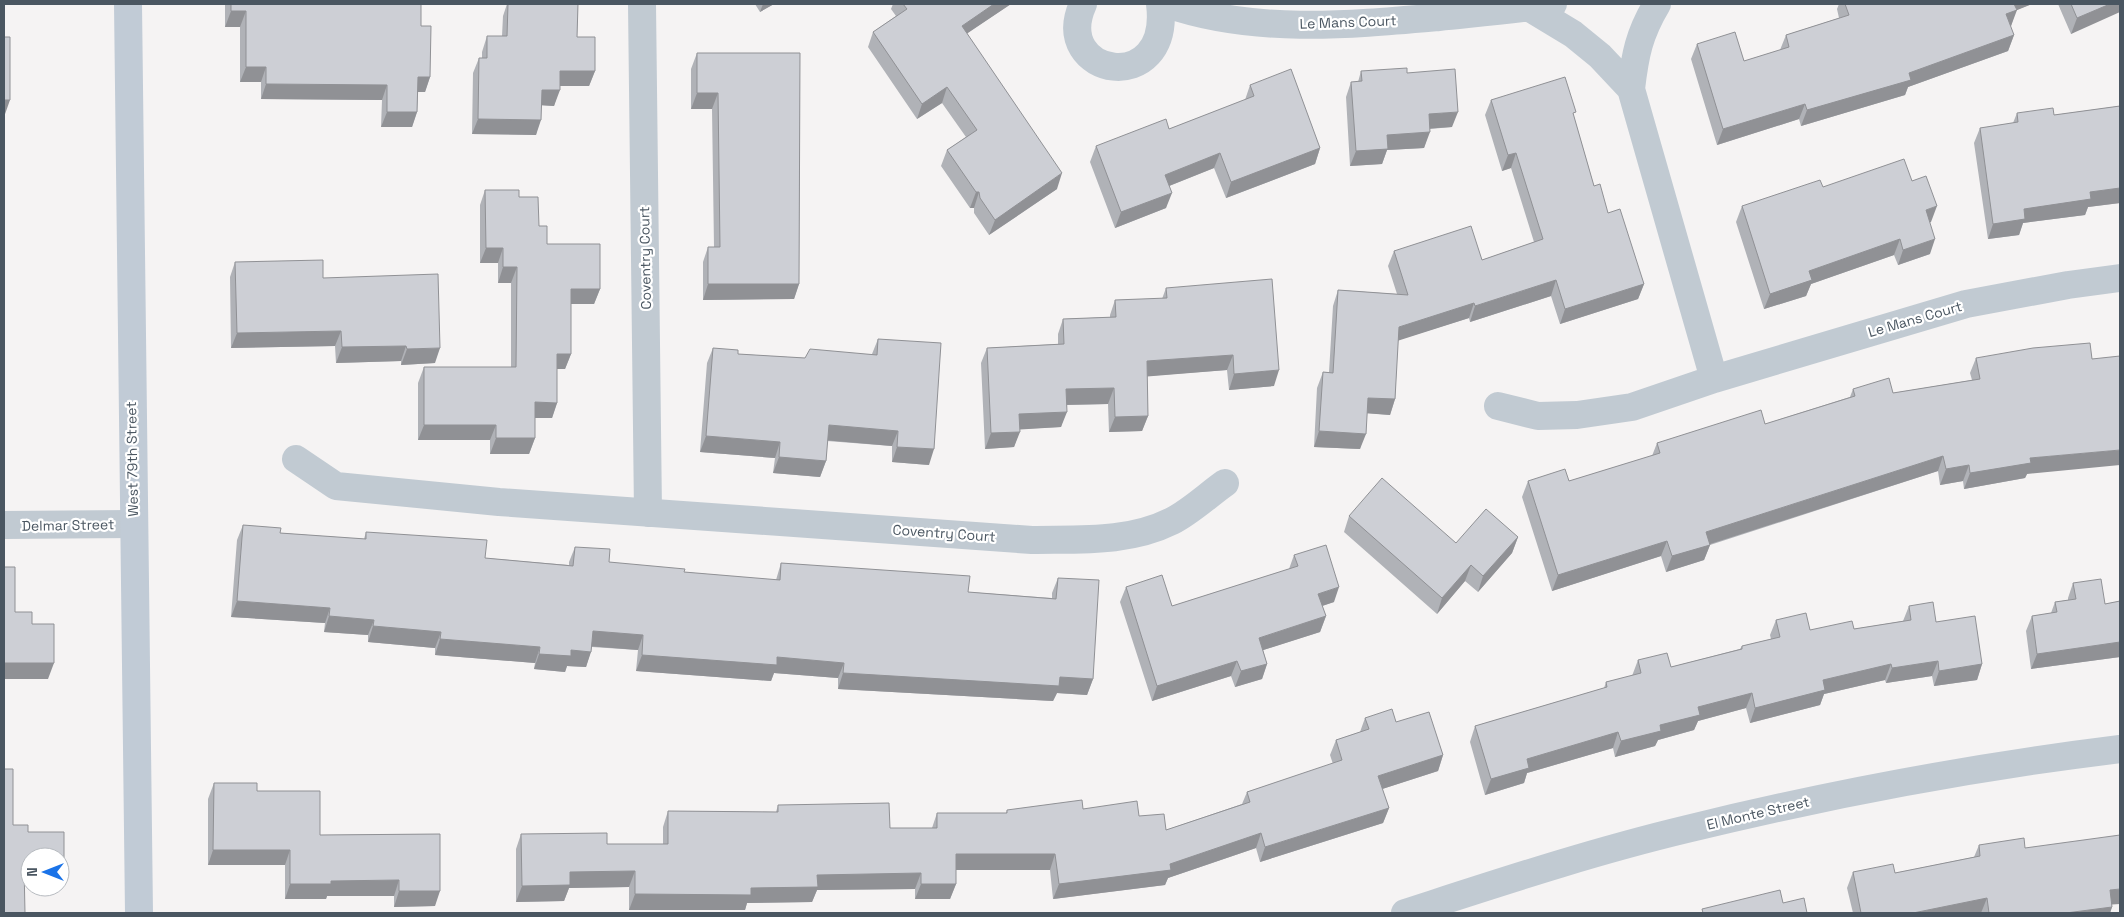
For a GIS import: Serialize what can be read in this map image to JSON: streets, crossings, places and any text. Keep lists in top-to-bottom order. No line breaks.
{"streets":{"street":["Le Mans Court","Coventry Court","West 79th Street","Delmar Street","El Monte Street"]},"crossings":[["West 79th Street","Delmar Street"]],"north":"left"}
